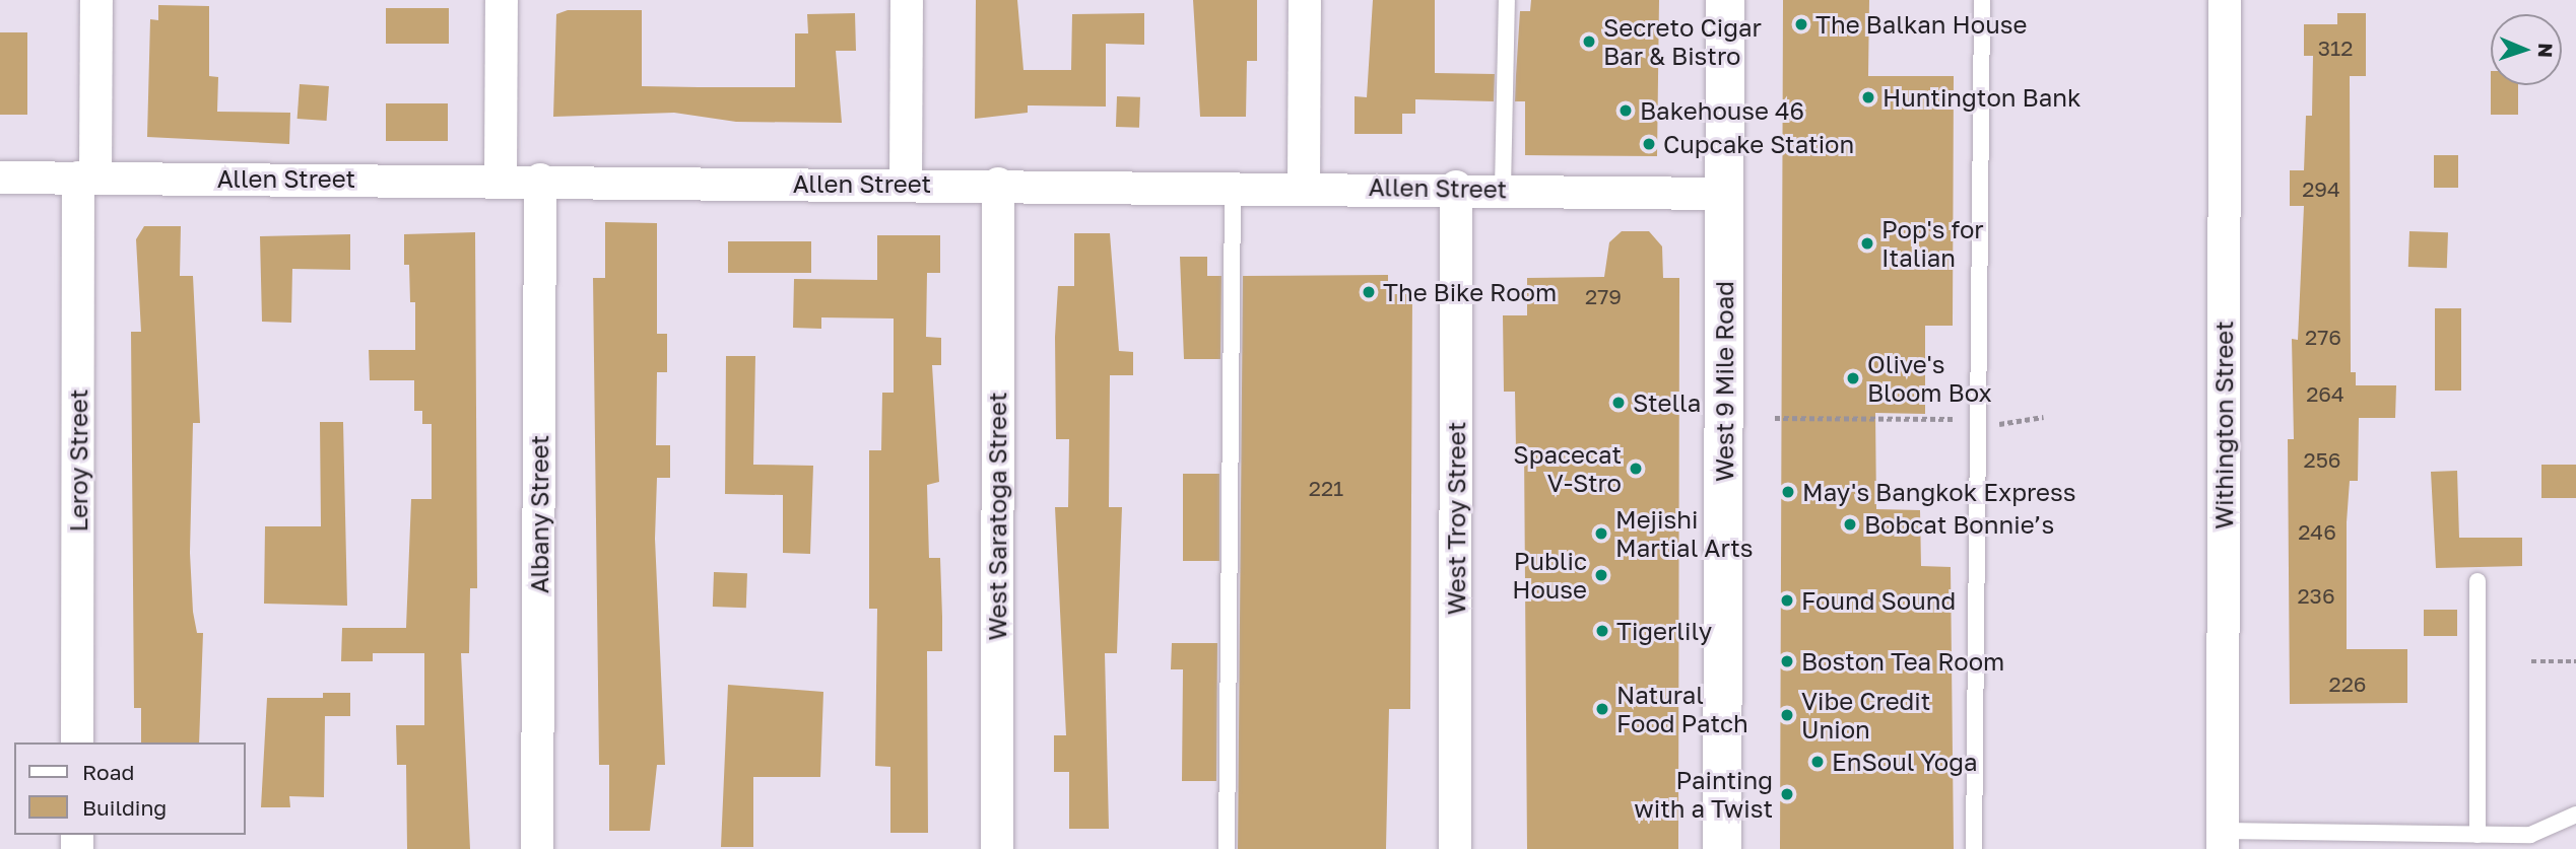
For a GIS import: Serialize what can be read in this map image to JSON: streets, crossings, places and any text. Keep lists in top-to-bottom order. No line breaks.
{"streets":{"main road":["West 9 Mile Road"],"street":["Allen Street","Withington Street","Leroy Street","Albany Street","West Saratoga Street","West Troy Street"]},"crossings":[["Allen Street","West 9 Mile Road"],["Allen Street","Leroy Street"],["Allen Street","Albany Street"],["Allen Street","West Saratoga Street"],["Allen Street","West Troy Street"]],"places":["The Balkan House","Secreto Cigar Bar & Bistro","Huntington Bank","Bakehouse 46","Cupcake Station","Pop's for Italian","The Bike Room","Olive's Bloom Box","Stella","Spacecat V-Stro","May's Bangkok Express","Bobcat Bonnie’s","Mejishi Martial Arts","Public House","Found Sound","Tigerlily","Boston Tea Room","Natural Food Patch","Vibe Credit Union","EnSoul Yoga","Painting with a Twist"],"house_numbers":["312","294","279","276","264","256","221","246","236","226"],"legend":["Road","Building"],"north":"right"}
